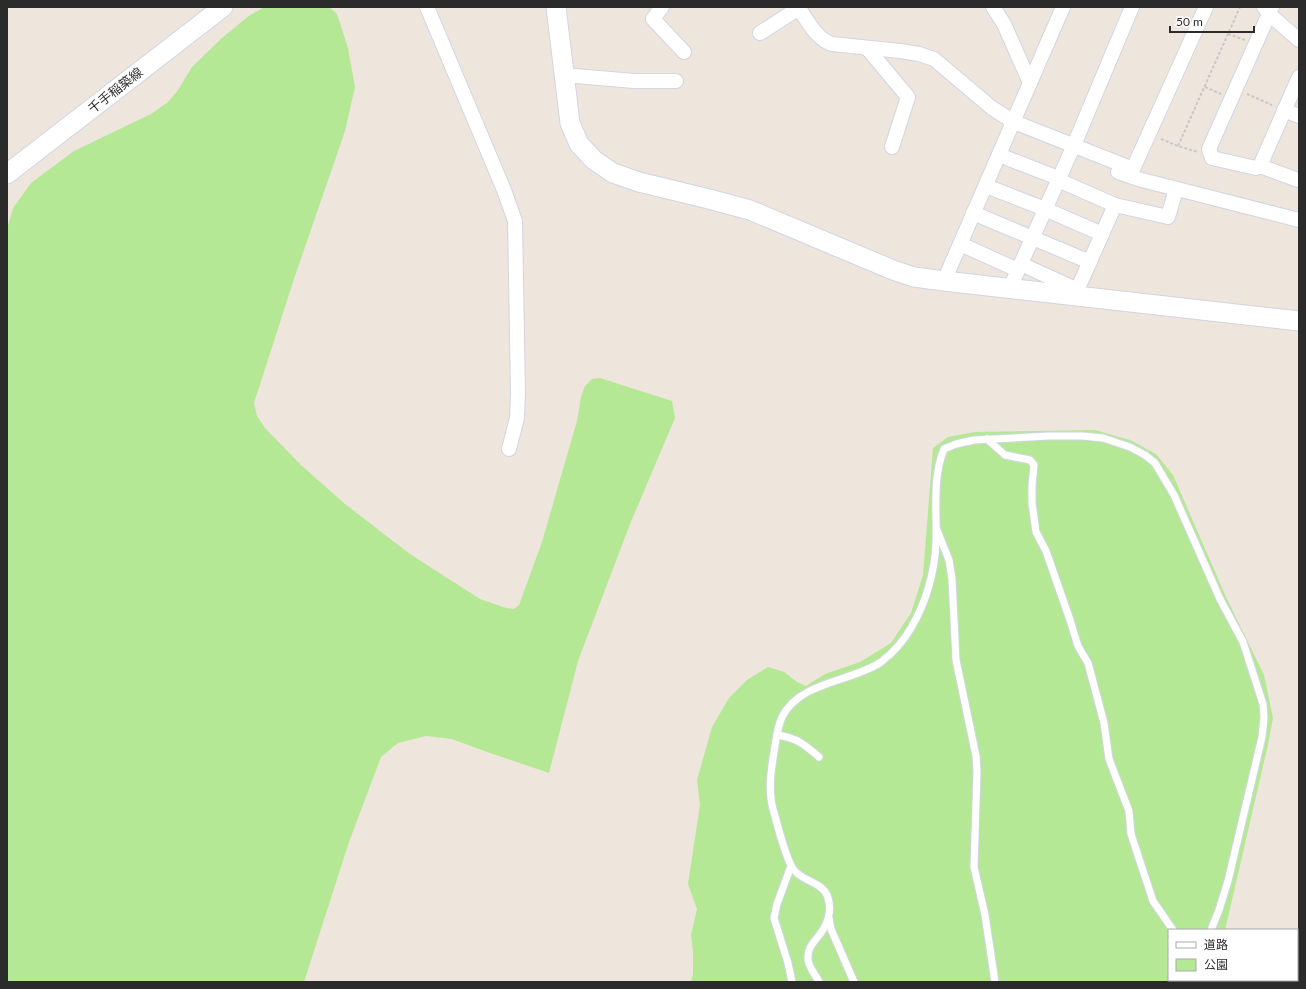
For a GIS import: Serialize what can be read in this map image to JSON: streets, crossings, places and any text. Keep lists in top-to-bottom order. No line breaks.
{"streets":{"street":["千手稲築線"]},"legend":["道路","公園"],"scale_bar":"50 m"}
